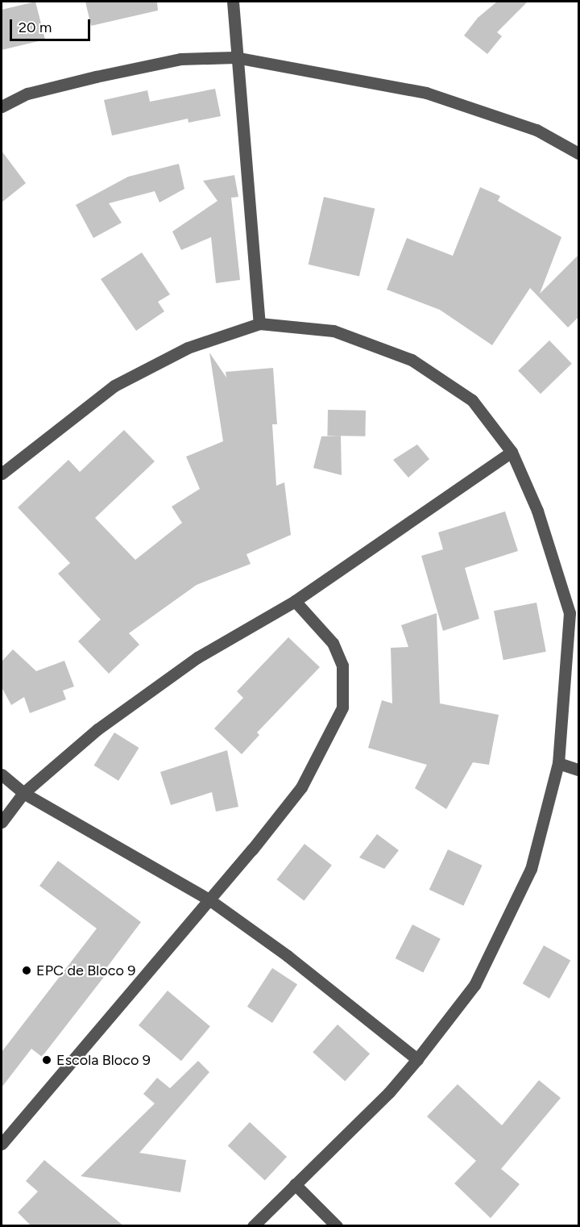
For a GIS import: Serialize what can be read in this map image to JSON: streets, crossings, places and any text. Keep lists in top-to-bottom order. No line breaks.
{"places":["EPC de Bloco 9","Escola Bloco 9"],"scale_bar":"20 m"}
